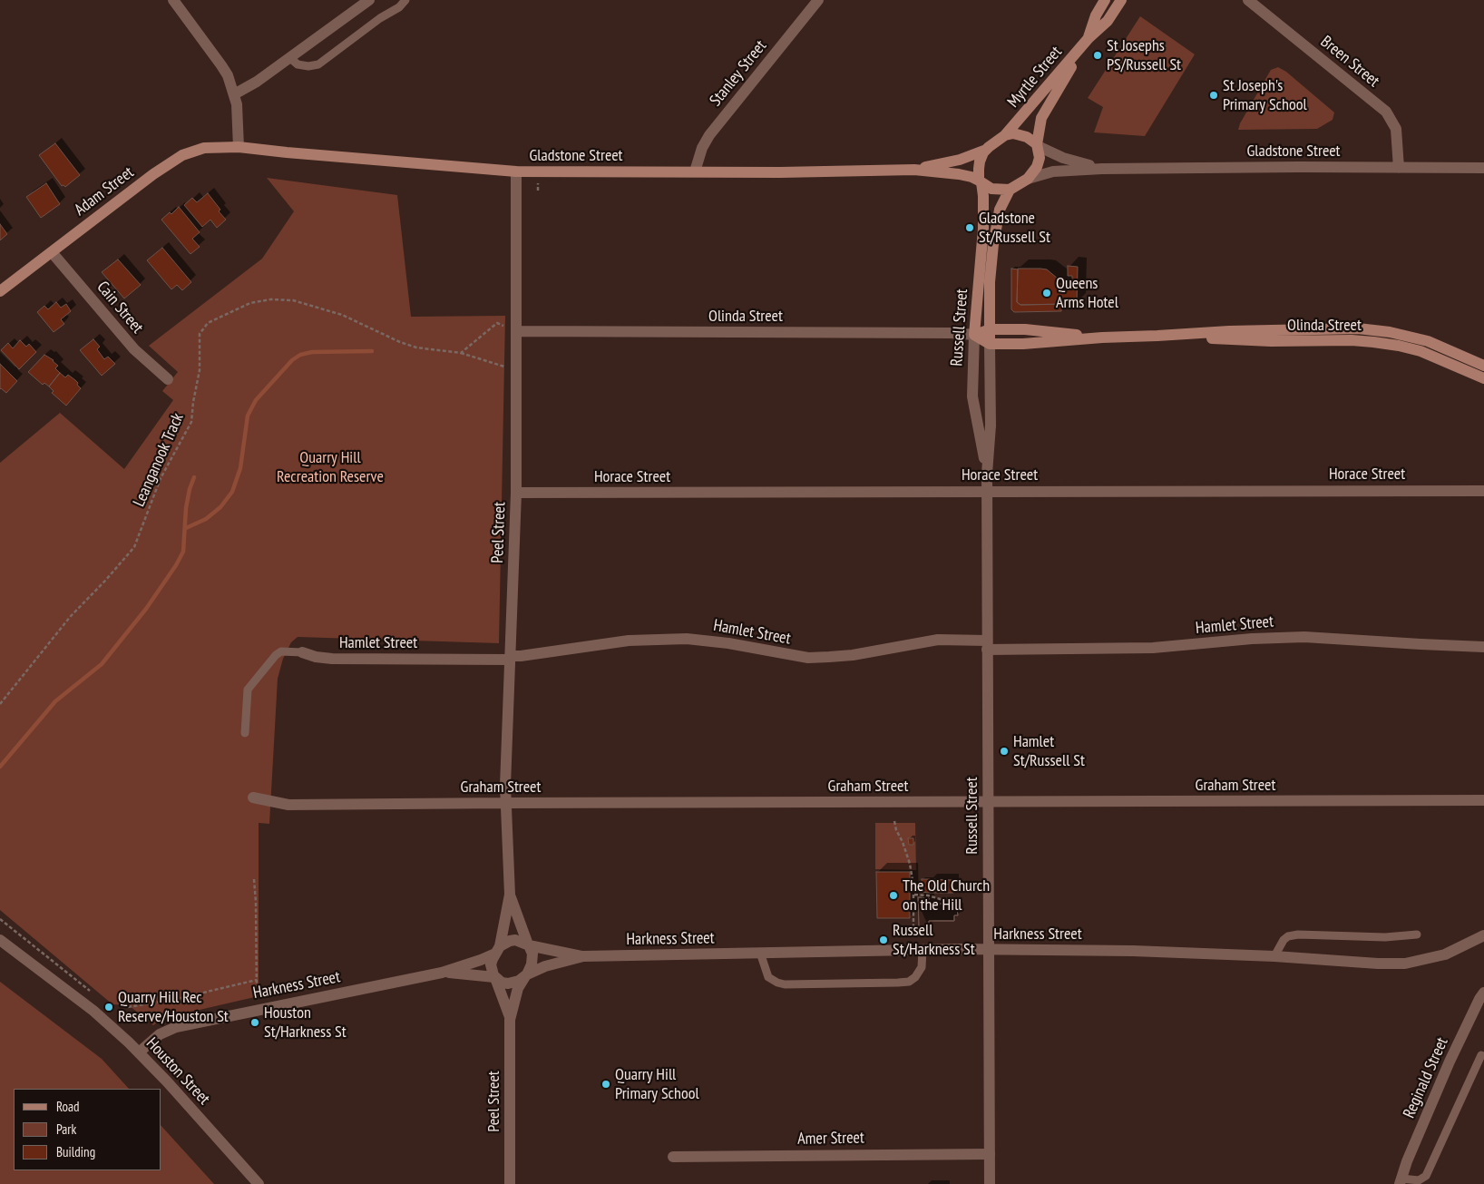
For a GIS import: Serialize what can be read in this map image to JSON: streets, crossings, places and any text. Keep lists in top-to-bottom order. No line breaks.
{"streets":{"main road":["Myrtle Street","Gladstone Street","Adam Street","Olinda Street","Russell Street"],"street":["Breen Street","Stanley Street","Cain Street","Horace Street","Peel Street","Hamlet Street","Graham Street","Harkness Street","Houston Street","Reginald Street","Amer Street"],"path":["Leanganook Track"]},"crossings":[["Breen Street","Gladstone Street"],["Stanley Street","Gladstone Street"],["Myrtle Street","Gladstone Street"],["Myrtle Street","Russell Street"],["Gladstone Street","Adam Street"],["Gladstone Street","Russell Street"],["Gladstone Street","Peel Street"],["Adam Street","Cain Street"],["Olinda Street","Russell Street"],["Olinda Street","Peel Street"],["Russell Street","Horace Street"],["Russell Street","Hamlet Street"],["Russell Street","Graham Street"],["Russell Street","Harkness Street"],["Russell Street","Amer Street"],["Horace Street","Peel Street"],["Peel Street","Hamlet Street"],["Peel Street","Graham Street"],["Peel Street","Harkness Street"],["Harkness Street","Houston Street"]],"parks":["Quarry Hill Recreation Reserve"],"places":["St Josephs PS/Russell St","St Joseph's Primary School","Gladstone St/Russell St","Queens Arms Hotel","Hamlet St/Russell St","The Old Church on the Hill","Russell St/Harkness St","Quarry Hill Rec Reserve/Houston St","Houston St/Harkness St","Quarry Hill Primary School"],"legend":["Road","Park","Building"]}
